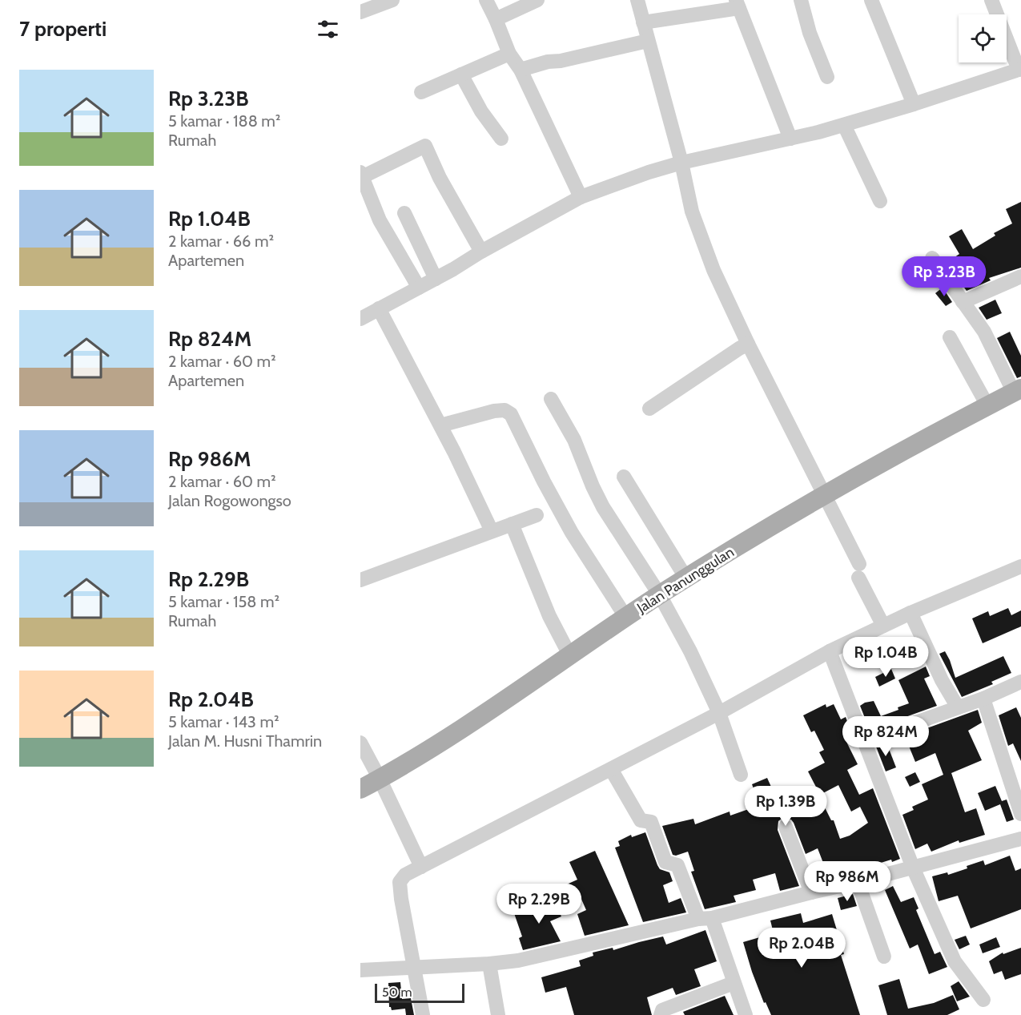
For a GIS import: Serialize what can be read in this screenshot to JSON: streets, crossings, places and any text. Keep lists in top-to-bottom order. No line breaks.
{"streets":{"main road":["Jalan Panunggulan"]},"scale_bar":"50 m","page":{"heading":"7 properti","list":[{"name":"Rp 3.23B","note":"5 kamar · 188 m² · Rumah"},{"name":"Rp 1.04B","note":"2 kamar · 66 m² · Apartemen"},{"name":"Rp 824M","note":"2 kamar · 60 m² · Apartemen"},{"name":"Rp 986M","note":"2 kamar · 60 m² · Jalan Rogowongso"},{"name":"Rp 2.29B","note":"5 kamar · 158 m² · Rumah"},{"name":"Rp 2.04B","note":"5 kamar · 143 m² · Jalan M. Husni Thamrin"}],"price":["Rp 3.23B","Rp 1.04B","Rp 824M","Rp 1.39B","Rp 986M","Rp 2.29B","Rp 2.04B"],"scale":"50 m"}}
